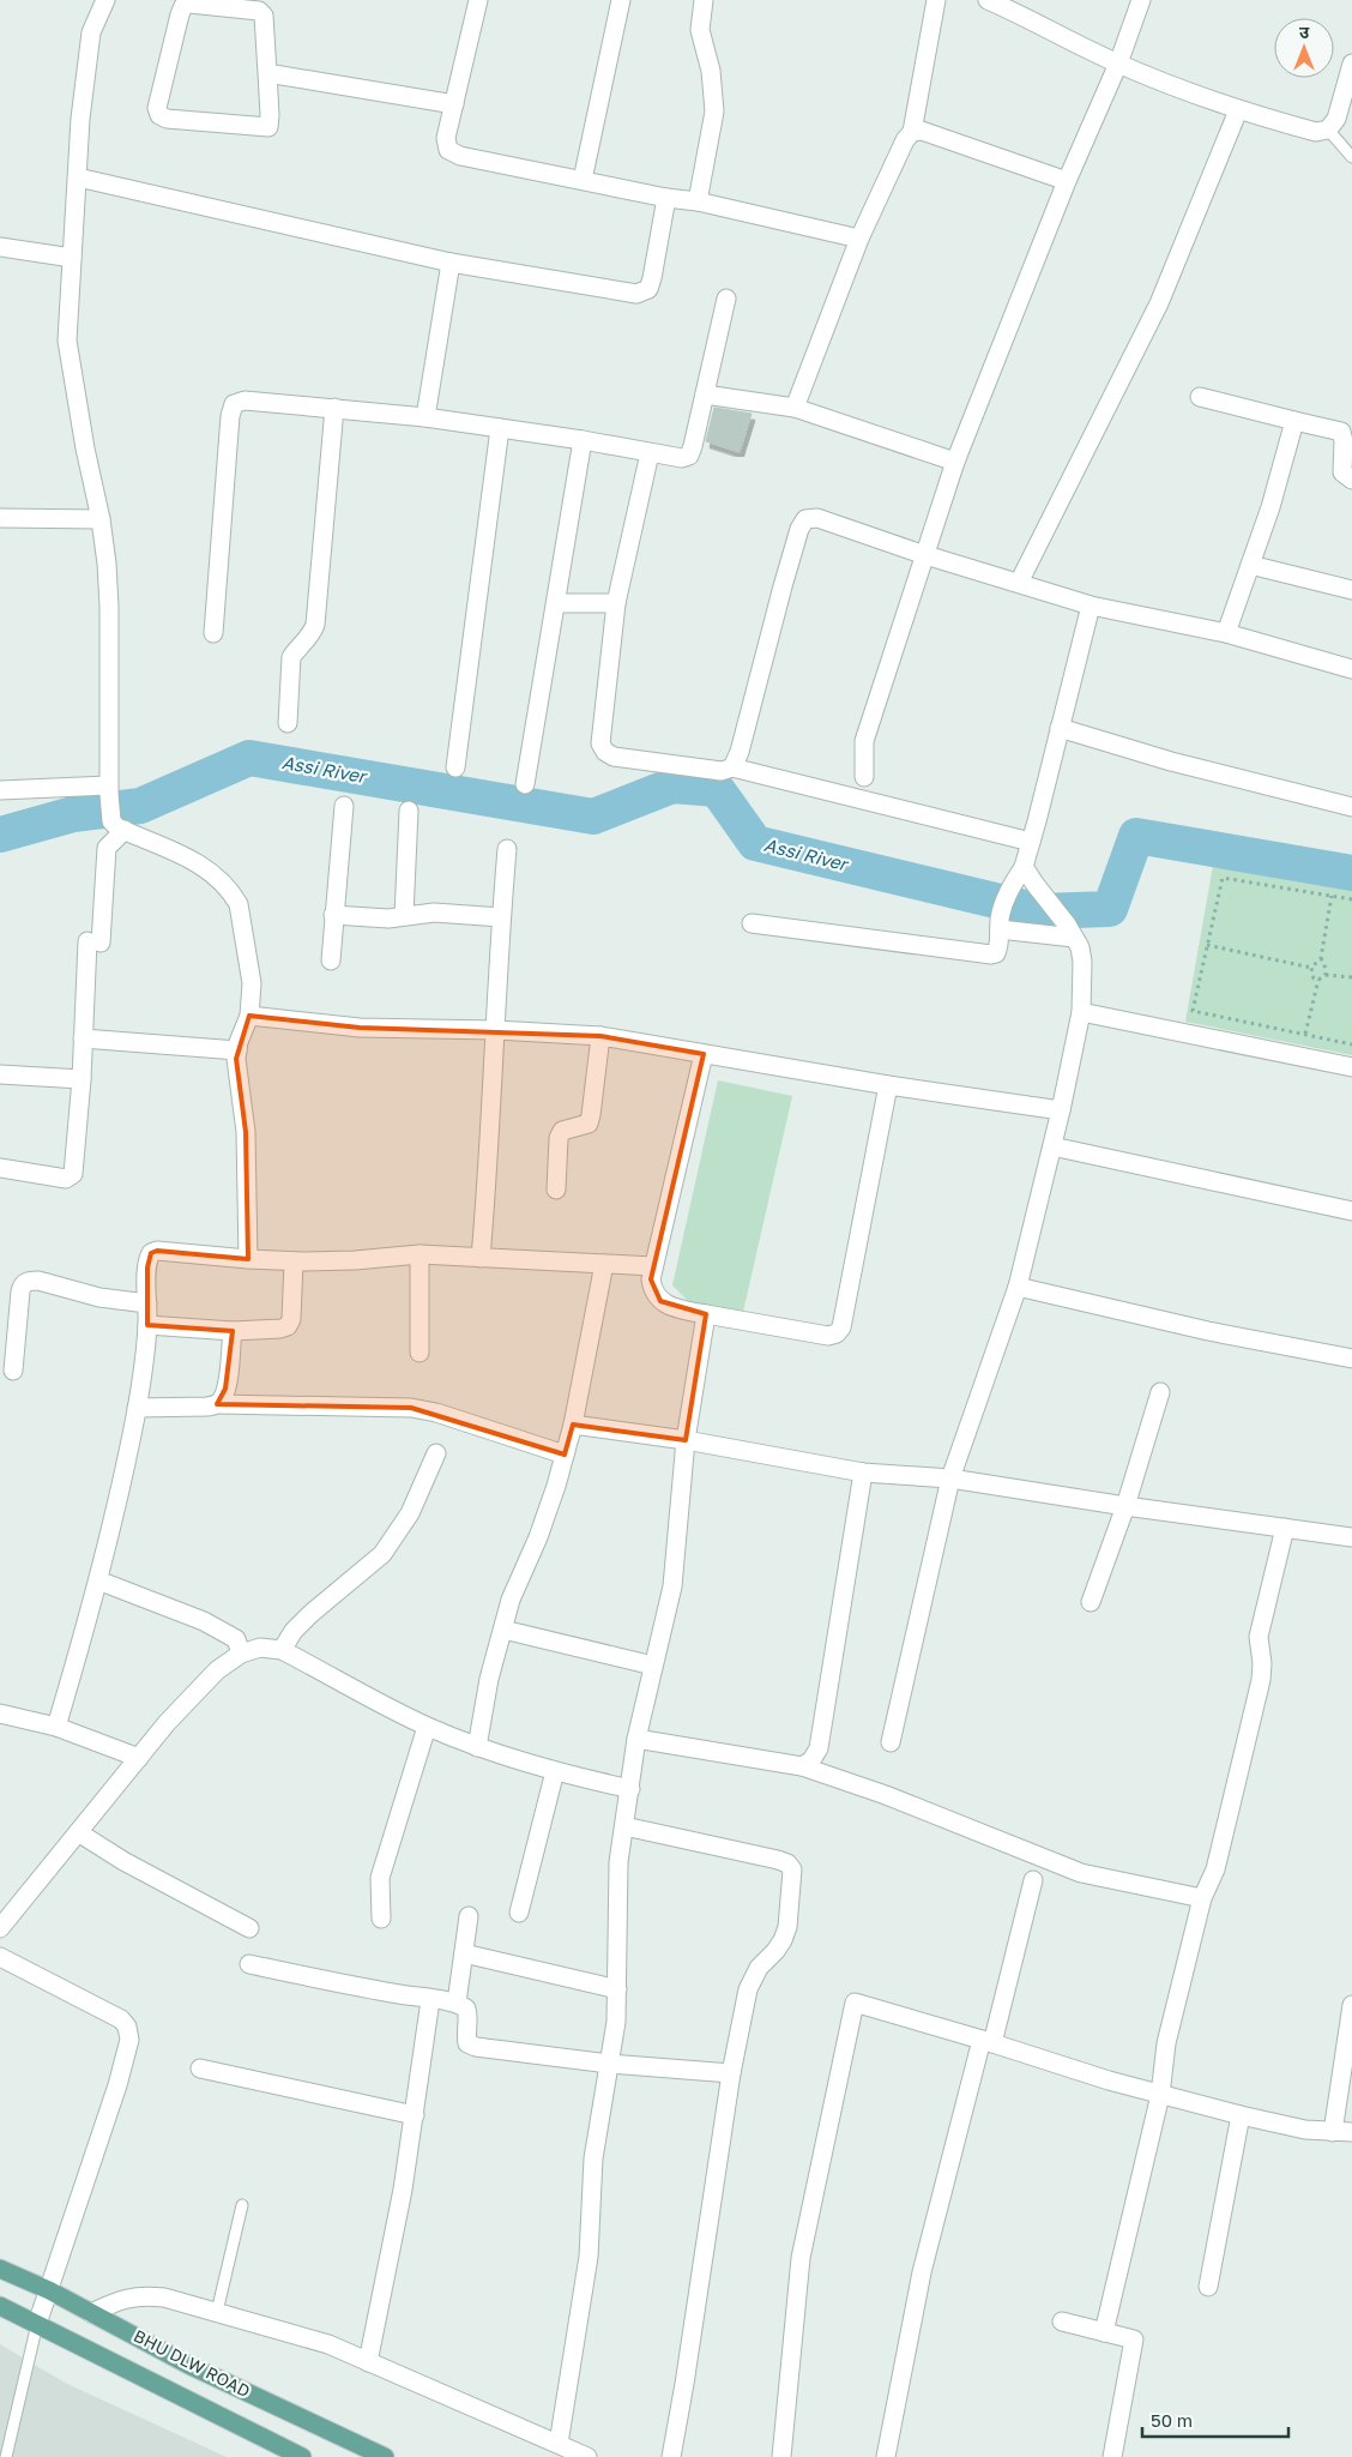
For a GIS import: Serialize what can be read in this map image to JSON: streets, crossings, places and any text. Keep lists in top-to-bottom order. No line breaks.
{"streets":{"main road":["BHU DLW ROAD"]},"water":["Assi River"],"scale_bar":"50 m","north":"top"}
